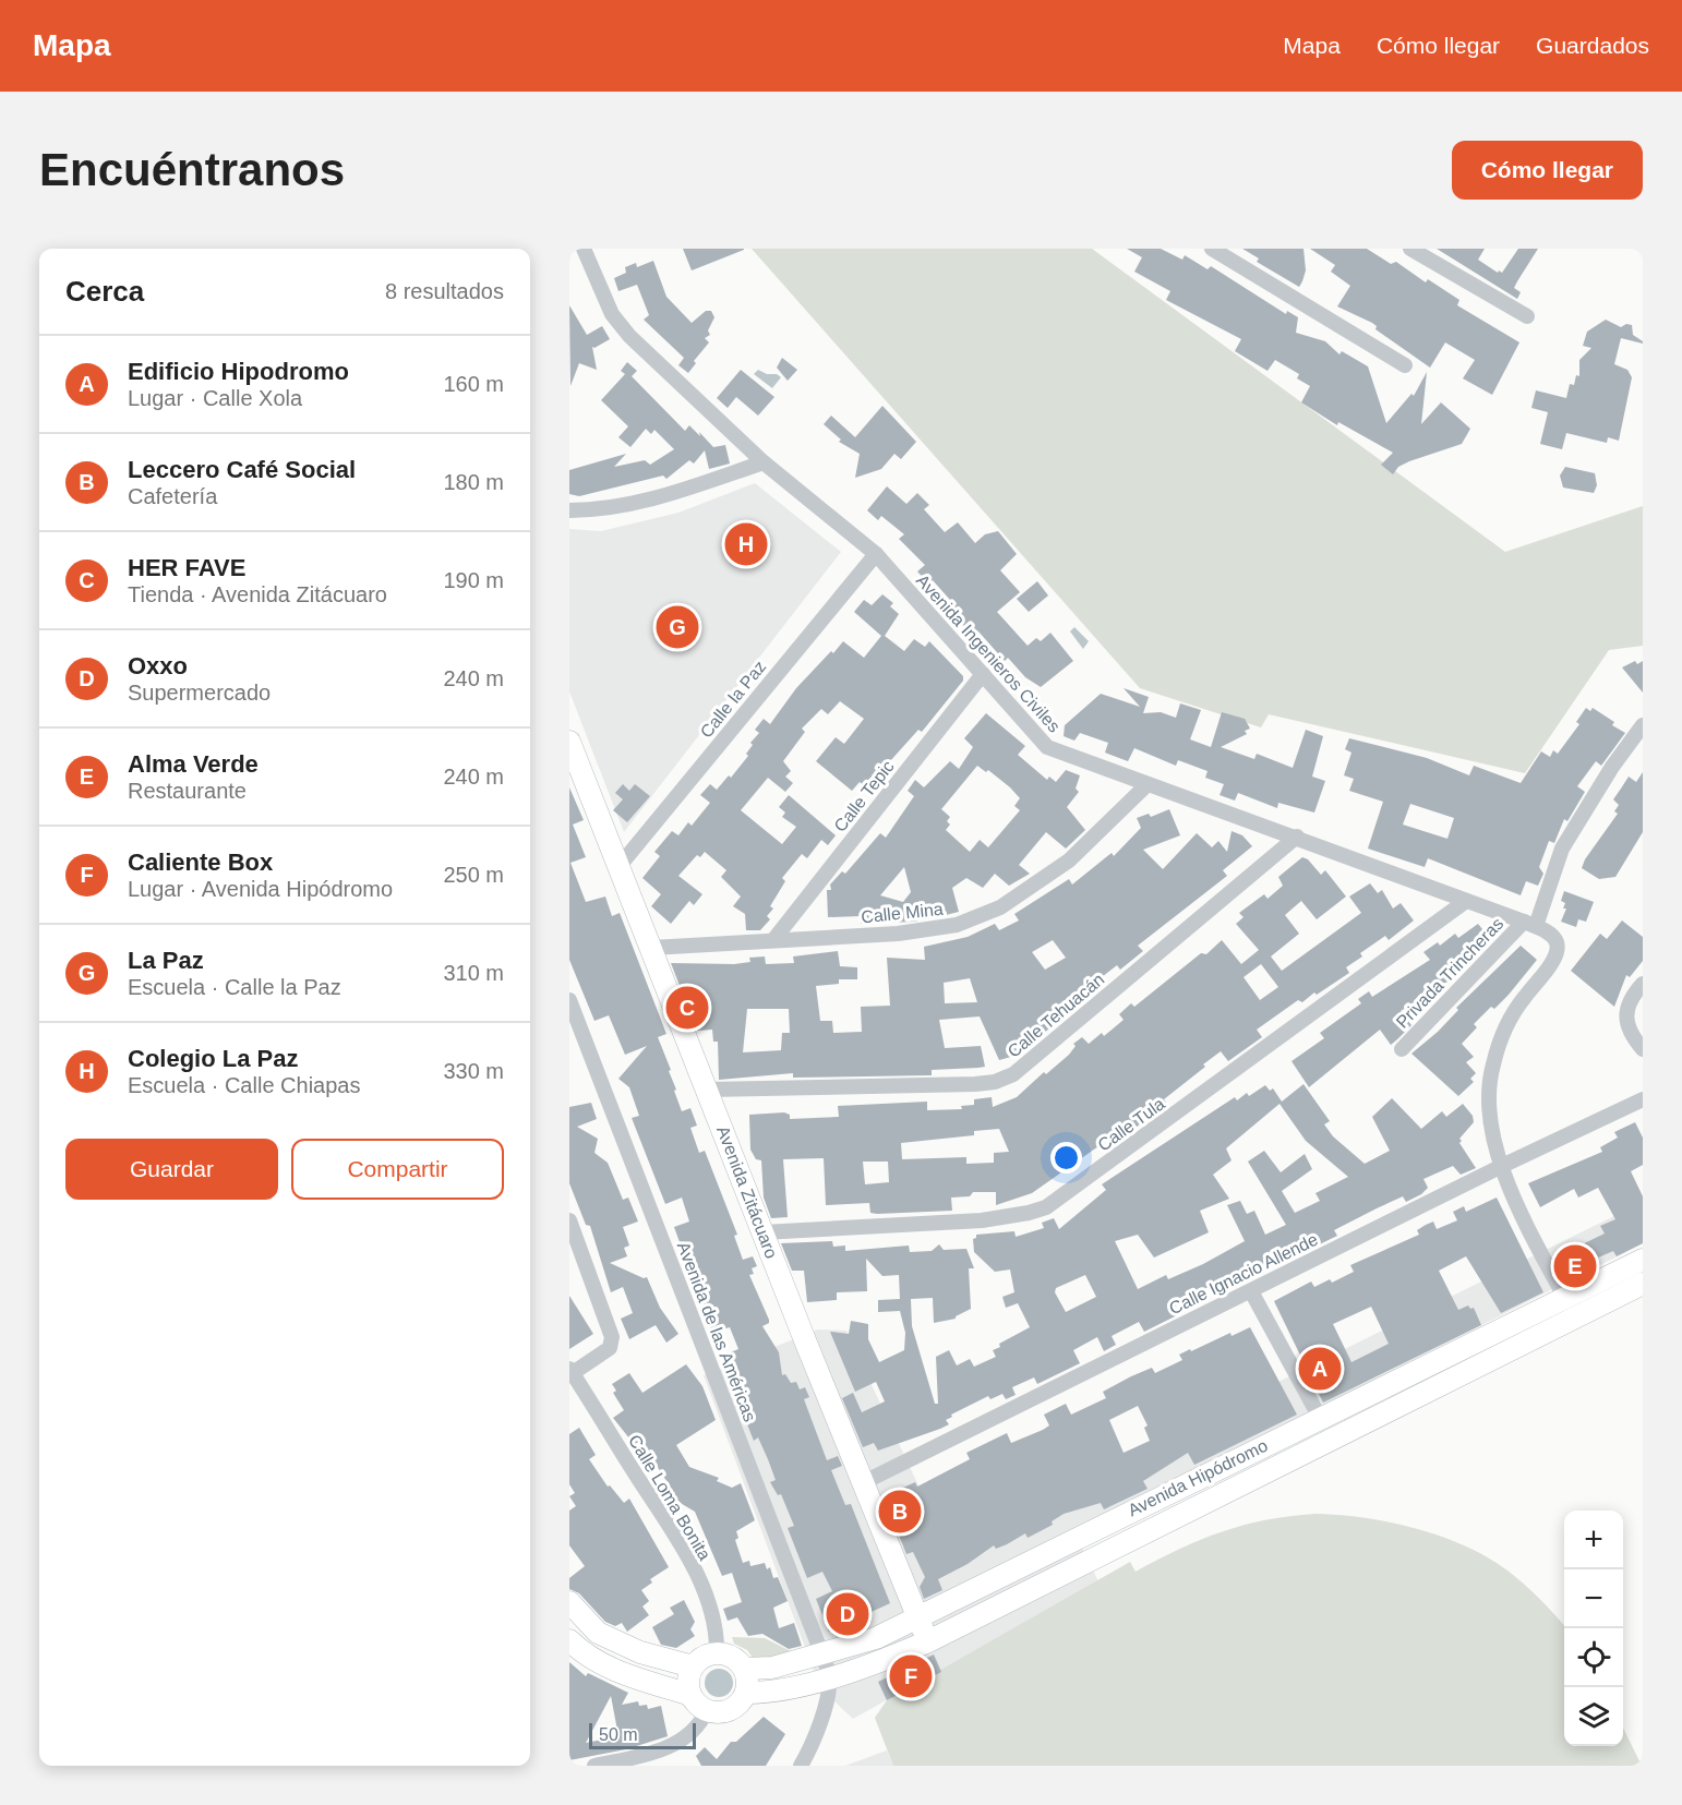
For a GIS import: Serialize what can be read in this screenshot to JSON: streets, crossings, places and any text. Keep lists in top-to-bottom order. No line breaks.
{"streets":{"main road":["Avenida Zitácuaro","Avenida Hipódromo"],"street":["Avenida Ingenieros Civiles","Calle la Paz","Calle Tepic","Calle Mina","Privada Trincheras","Calle Tehuacán","Calle Tula","Calle Ignacio Allende","Avenida de las Américas","Calle Loma Bonita"]},"crossings":[["Avenida Ingenieros Civiles","Calle la Paz"],["Avenida Ingenieros Civiles","Calle Tepic"],["Avenida Ingenieros Civiles","Calle Mina"],["Avenida Ingenieros Civiles","Privada Trincheras"],["Avenida Ingenieros Civiles","Calle Tehuacán"],["Avenida Ingenieros Civiles","Calle Tula"],["Avenida Ingenieros Civiles","Calle Ignacio Allende"],["Calle la Paz","Avenida Zitácuaro"],["Calle Tepic","Calle Mina"],["Calle Mina","Avenida Zitácuaro"],["Calle Tehuacán","Avenida Zitácuaro"],["Calle Tula","Avenida Zitácuaro"],["Avenida Zitácuaro","Calle Ignacio Allende"],["Avenida Zitácuaro","Avenida Hipódromo"],["Avenida de las Américas","Avenida Hipódromo"],["Avenida Hipódromo","Calle Loma Bonita"]],"scale_bar":"50 m","page":{"header":"Mapa","nav":["Mapa","Cómo llegar","Guardados"],"buttons":["Cómo llegar",["Guardar","Compartir"]],"title":"Encuéntranos","heading":["Cerca","8 resultados"],"list":[{"mark":"A","name":"Edificio Hipodromo","note":"Lugar · Calle Xola","value":"160 m"},{"mark":"B","name":"Leccero Café Social","note":"Cafetería","value":"180 m"},{"mark":"C","name":"HER FAVE","note":"Tienda · Avenida Zitácuaro","value":"190 m"},{"mark":"D","name":"Oxxo","note":"Supermercado","value":"240 m"},{"mark":"E","name":"Alma Verde","note":"Restaurante","value":"240 m"},{"mark":"F","name":"Caliente Box","note":"Lugar · Avenida Hipódromo","value":"250 m"},{"mark":"G","name":"La Paz","note":"Escuela · Calle la Paz","value":"310 m"},{"mark":"H","name":"Colegio La Paz","note":"Escuela · Calle Chiapas","value":"330 m"}],"pins":["H","G","C","E","A","B","D","F"],"map_buttons":["+","−"],"scale":"50 m"}}
